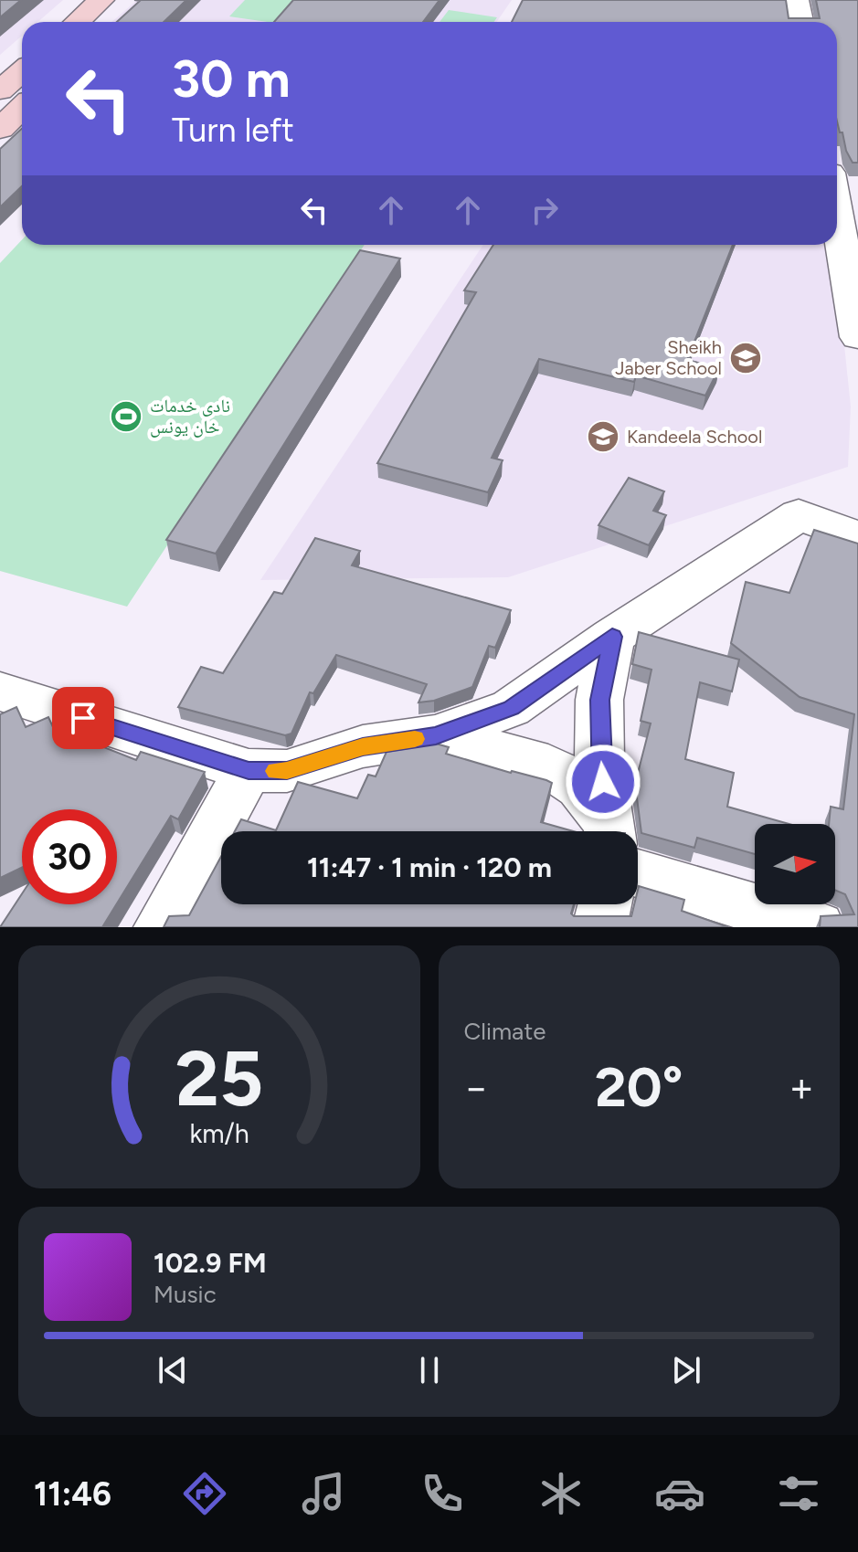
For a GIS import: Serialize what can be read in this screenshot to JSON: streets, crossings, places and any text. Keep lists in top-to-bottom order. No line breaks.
{"places":{"school or university":["Sheikh Jaber School","Kandeela School"],"sports":["نادى خدمات خان يونس"]},"north":"right","page":{"turn":["30 m","Turn left"],"limit":"30","trip":"11:47 · 1 min · 120 m","tile":"Climate","heat":["−","20°","+"],"song":["102.9 FM","Music"],"tabs":"11:46","gauge":["25","km/h"]}}
